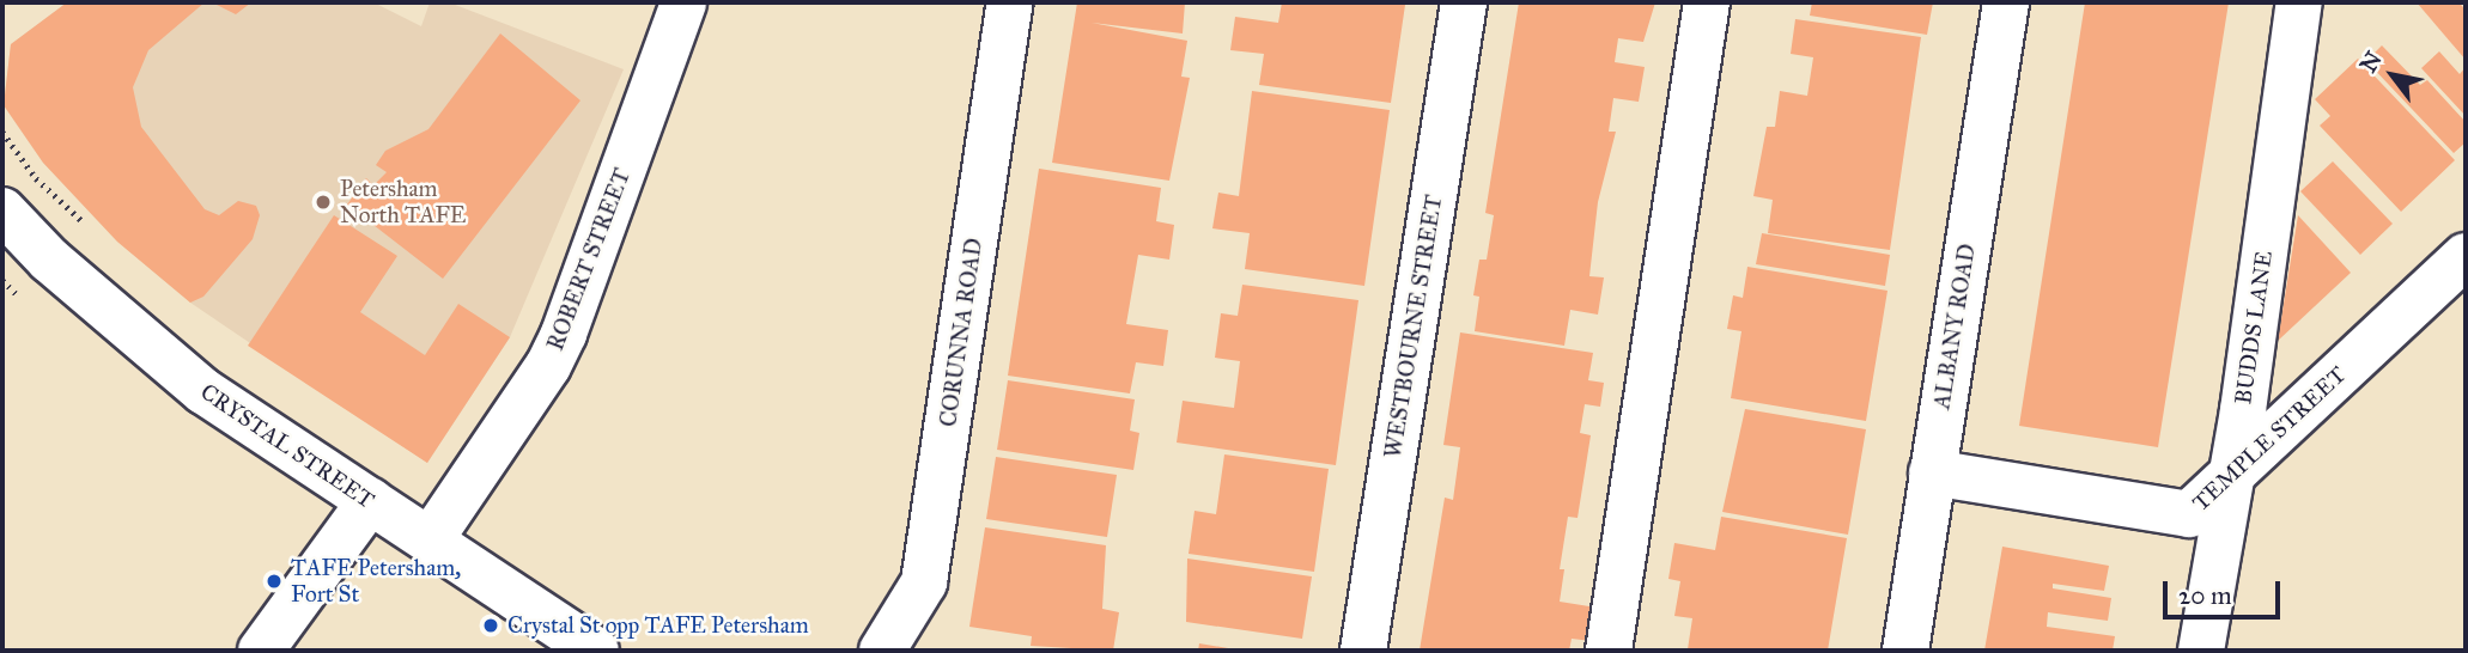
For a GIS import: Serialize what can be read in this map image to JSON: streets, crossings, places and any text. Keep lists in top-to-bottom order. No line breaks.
{"streets":{"street":["ROBERT STREET","WESTBOURNE STREET","ALBANY ROAD","BUDDS LANE","CORUNNA ROAD","TEMPLE STREET","CRYSTAL STREET"]},"crossings":[["ROBERT STREET","CRYSTAL STREET"],["ALBANY ROAD","TEMPLE STREET"],["BUDDS LANE","TEMPLE STREET"]],"places":["Petersham North TAFE","TAFE Petersham, Fort St","Crystal St opp TAFE Petersham"],"scale_bar":"20 m","north":"top left"}
